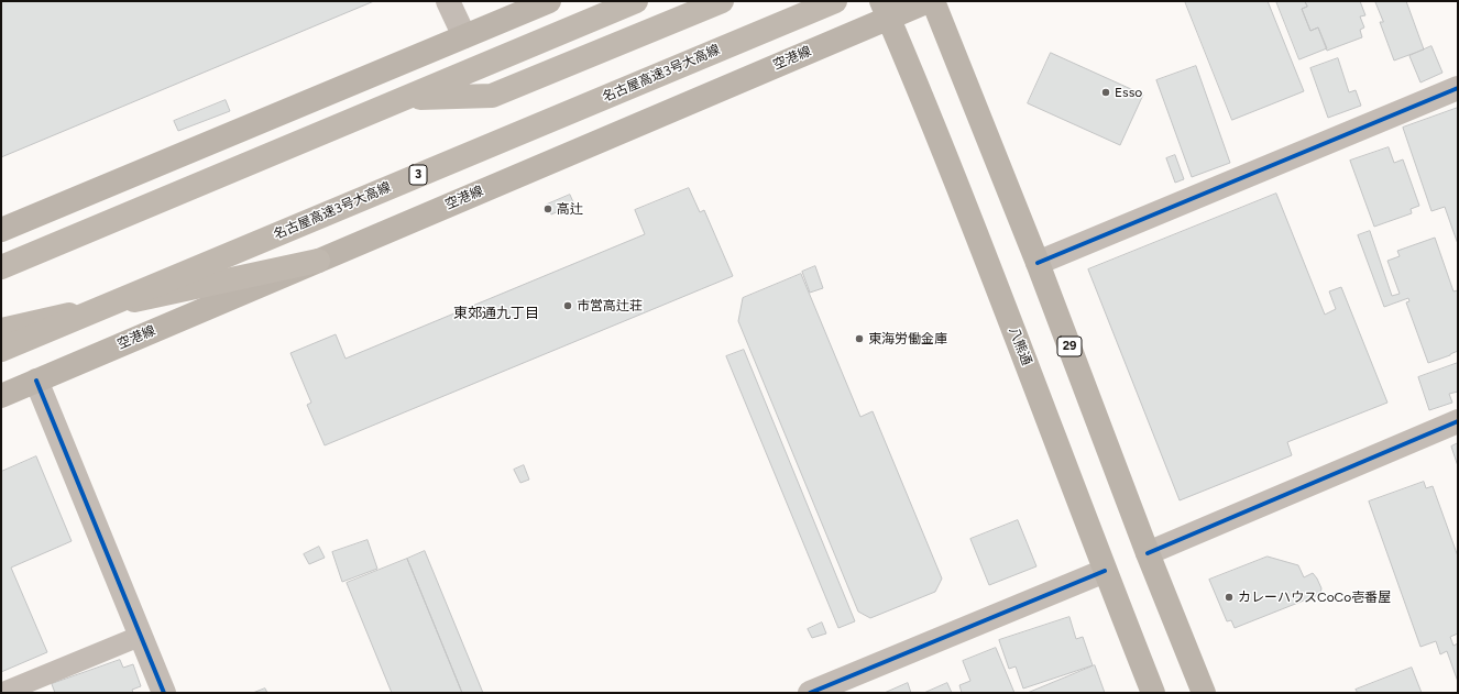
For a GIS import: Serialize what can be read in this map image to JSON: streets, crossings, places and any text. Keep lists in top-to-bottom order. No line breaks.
{"streets":{"highway":["名古屋高速3号大高線","3"],"main road":["空港線","八熊通","29"]},"crossings":[["空港線","八熊通"]],"districts":["東郊通九丁目"],"places":["Esso","高辻","市営高辻荘","東海労働金庫","カレーハウスCoCo壱番屋"]}
